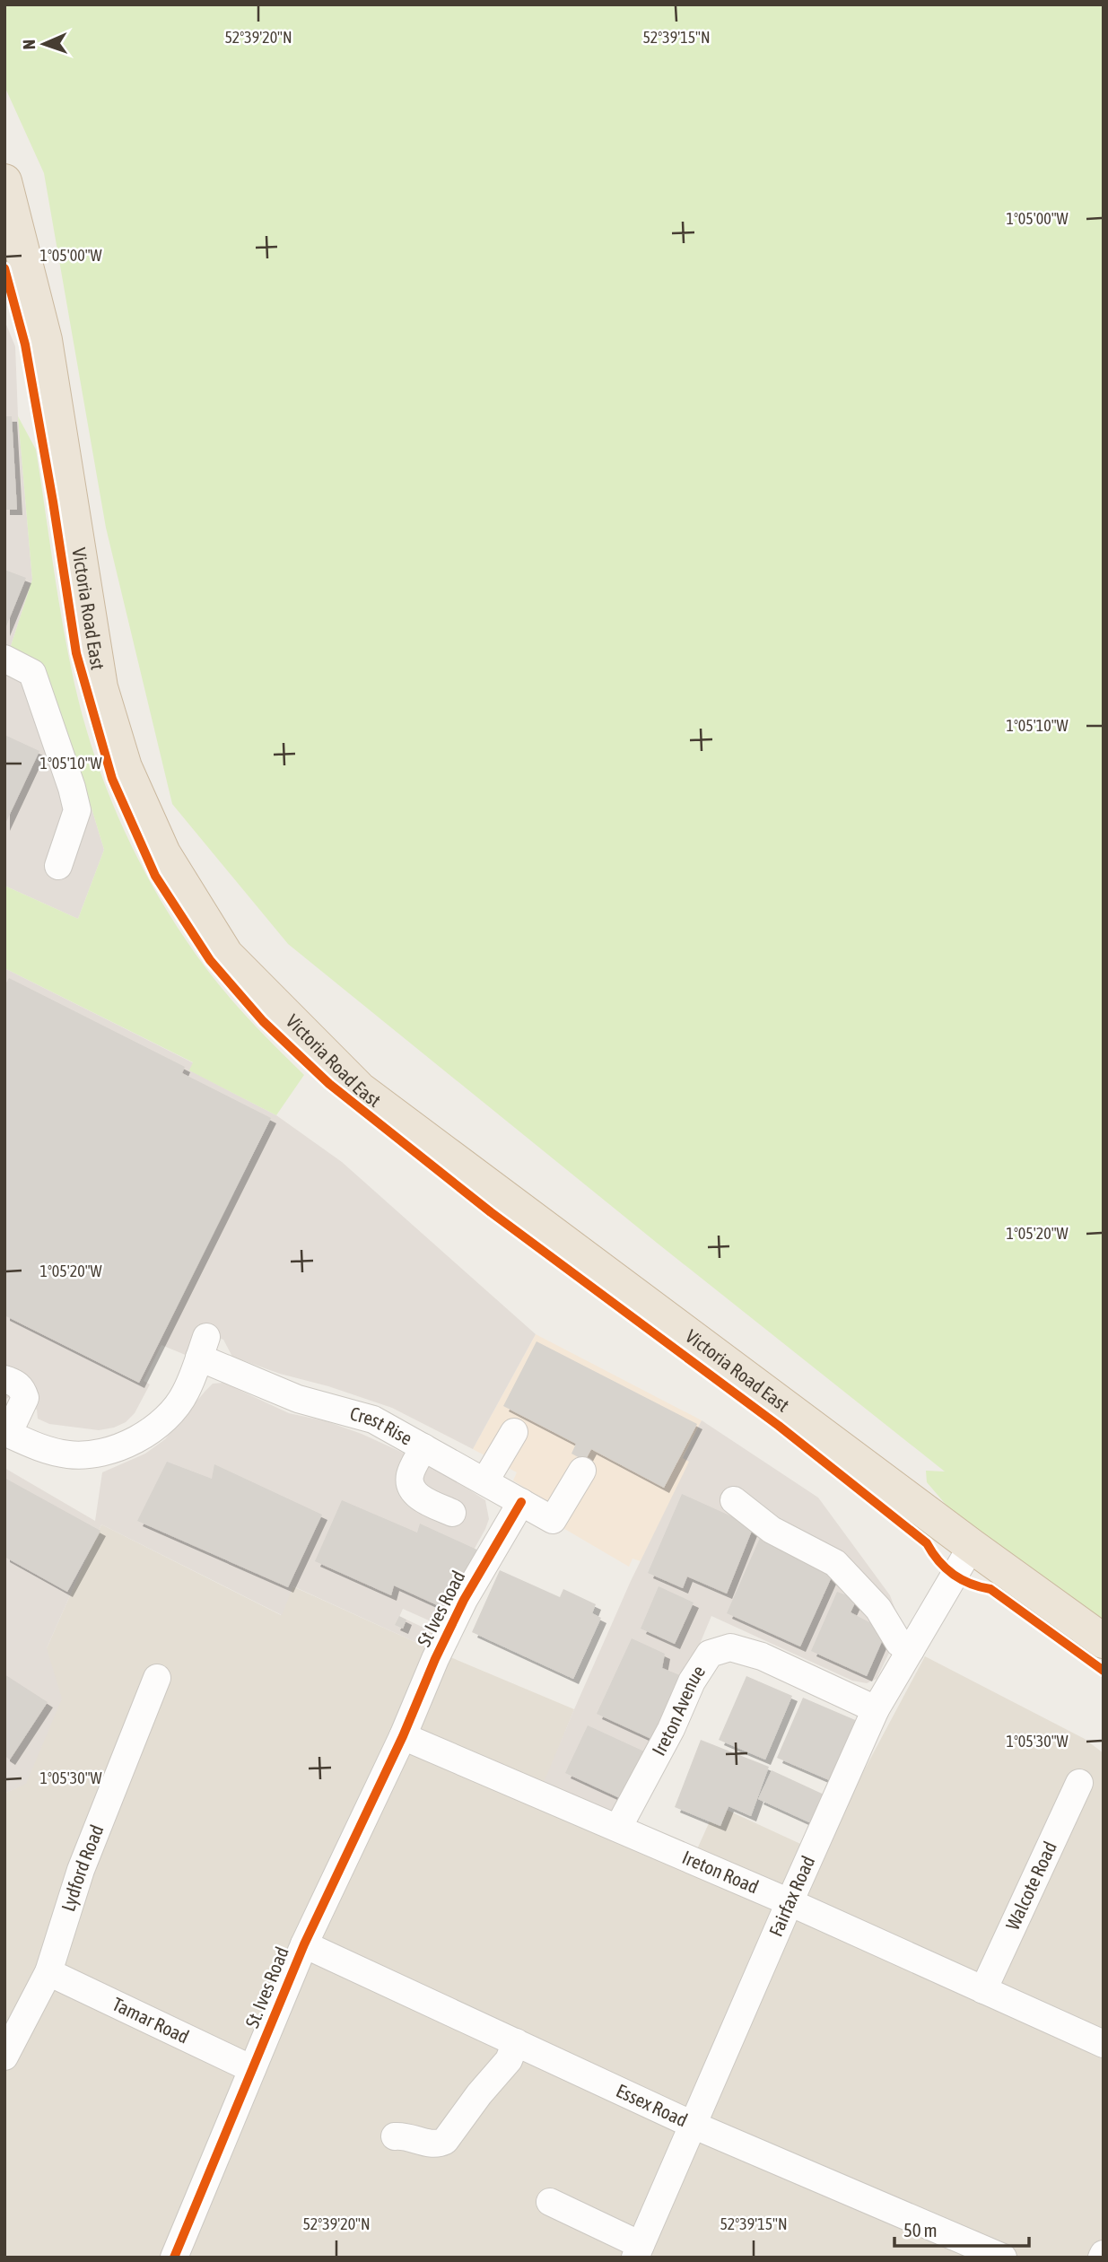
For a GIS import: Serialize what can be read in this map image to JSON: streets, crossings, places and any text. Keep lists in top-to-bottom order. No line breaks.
{"streets":{"highway":["Victoria Road East"],"street":["Crest Rise","St Ives Road","Ireton Avenue","Lydford Road","Ireton Road","Walcote Road","Fairfax Road","St. Ives Road","Tamar Road","Essex Road"]},"crossings":[["Victoria Road East","Fairfax Road"],["Crest Rise","St Ives Road"],["St Ives Road","Ireton Road"],["St Ives Road","St. Ives Road"],["Ireton Avenue","Ireton Road"],["Ireton Avenue","Fairfax Road"],["Lydford Road","Tamar Road"],["Ireton Road","Walcote Road"],["Ireton Road","Fairfax Road"],["Ireton Road","St. Ives Road"],["Fairfax Road","Essex Road"],["St. Ives Road","Tamar Road"],["St. Ives Road","Essex Road"]],"scale_bar":"50 m","north":"left","coordinates":["52°39'20\"N","52°39'15\"N","1°05'00\"W","1°05'10\"W","1°05'20\"W","1°05'30\"W"]}
